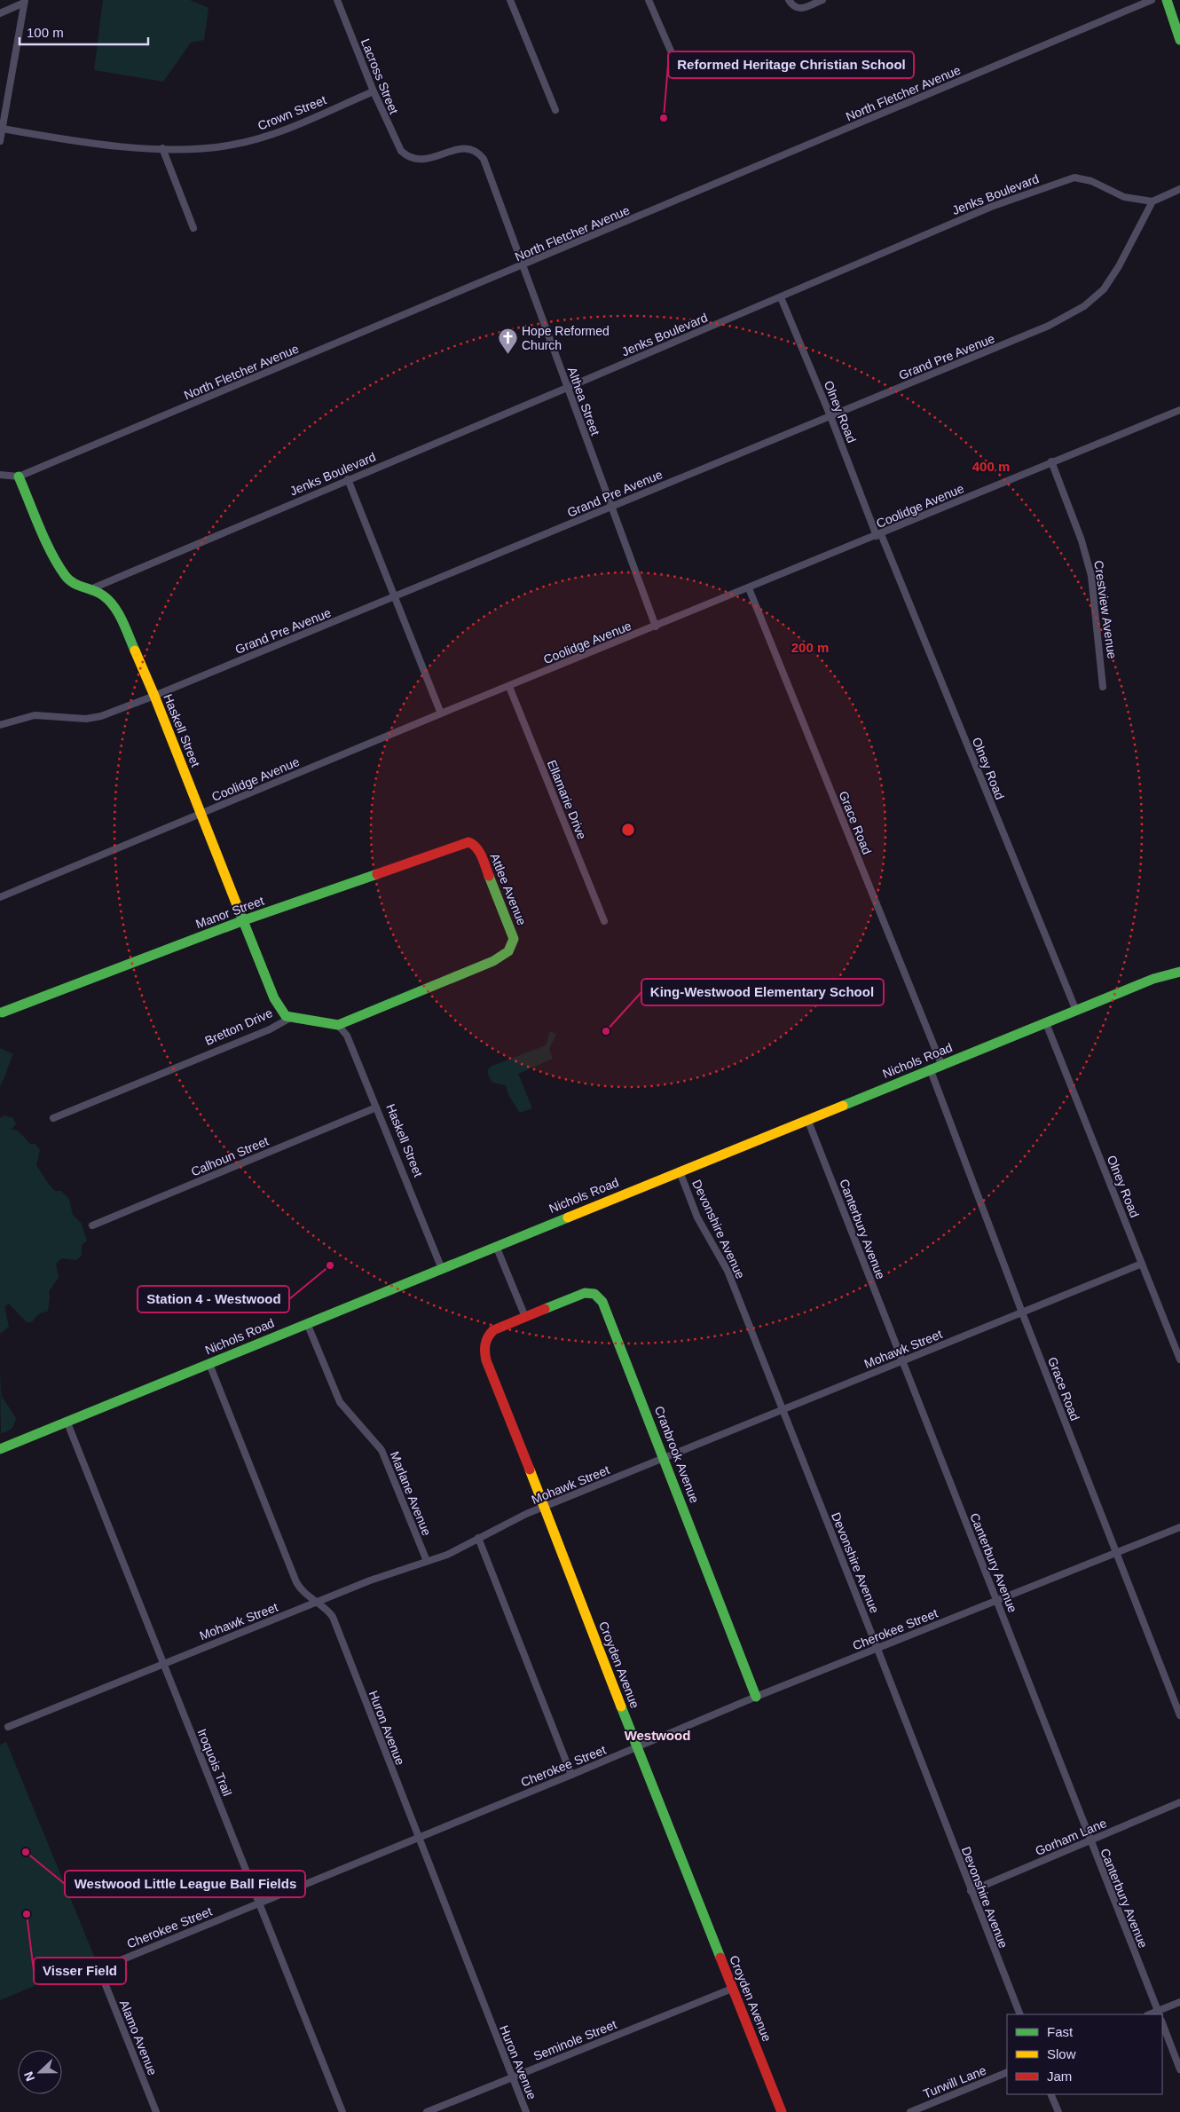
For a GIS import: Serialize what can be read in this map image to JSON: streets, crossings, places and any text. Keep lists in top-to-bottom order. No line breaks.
{"streets":{"street":["Lacross Street","North Fletcher Avenue","Crown Street","Jenks Boulevard","Grand Pre Avenue","Althea Street","Olney Road","Coolidge Avenue","Crestview Avenue","Haskell Street","Ellamarie Drive","Grace Road","Attlee Avenue","Manor Street","Bretton Drive","Nichols Road","Calhoun Street","Devonshire Avenue","Canterbury Avenue","Mohawk Street","Cranbrook Avenue","Marlane Avenue","Cherokee Street","Croyden Avenue","Huron Avenue","Iroquois Trail","Gorham Lane","Alamo Avenue","Seminole Street","Turwill Lane"]},"crossings":[["Lacross Street","Crown Street"],["Lacross Street","Althea Street"],["North Fletcher Avenue","Althea Street"],["North Fletcher Avenue","Haskell Street"],["Jenks Boulevard","Grand Pre Avenue"],["Jenks Boulevard","Althea Street"],["Jenks Boulevard","Olney Road"],["Jenks Boulevard","Haskell Street"],["Grand Pre Avenue","Althea Street"],["Grand Pre Avenue","Olney Road"],["Grand Pre Avenue","Haskell Street"],["Althea Street","Coolidge Avenue"],["Olney Road","Coolidge Avenue"],["Olney Road","Nichols Road"],["Olney Road","Mohawk Street"],["Coolidge Avenue","Crestview Avenue"],["Coolidge Avenue","Haskell Street"],["Coolidge Avenue","Ellamarie Drive"],["Coolidge Avenue","Grace Road"],["Haskell Street","Attlee Avenue"],["Haskell Street","Manor Street"],["Haskell Street","Bretton Drive"],["Haskell Street","Nichols Road"],["Haskell Street","Calhoun Street"],["Grace Road","Nichols Road"],["Grace Road","Mohawk Street"],["Grace Road","Cherokee Street"],["Attlee Avenue","Manor Street"],["Attlee Avenue","Bretton Drive"],["Nichols Road","Devonshire Avenue"],["Nichols Road","Canterbury Avenue"],["Nichols Road","Marlane Avenue"],["Nichols Road","Huron Avenue"],["Nichols Road","Iroquois Trail"],["Devonshire Avenue","Mohawk Street"],["Devonshire Avenue","Cherokee Street"],["Devonshire Avenue","Gorham Lane"],["Canterbury Avenue","Mohawk Street"],["Canterbury Avenue","Cherokee Street"],["Canterbury Avenue","Gorham Lane"],["Mohawk Street","Cranbrook Avenue"],["Mohawk Street","Marlane Avenue"],["Mohawk Street","Croyden Avenue"],["Mohawk Street","Huron Avenue"],["Mohawk Street","Iroquois Trail"],["Cranbrook Avenue","Cherokee Street"],["Cranbrook Avenue","Croyden Avenue"],["Cherokee Street","Croyden Avenue"],["Cherokee Street","Huron Avenue"],["Cherokee Street","Iroquois Trail"],["Cherokee Street","Alamo Avenue"],["Croyden Avenue","Seminole Street"],["Huron Avenue","Seminole Street"]],"districts":["Westwood"],"places":{"other":["Reformed Heritage Christian School","King-Westwood Elementary School","Station 4 - Westwood","Westwood Little League Ball Fields","Visser Field"],"church":["Hope Reformed Church"]},"legend":["Fast","Slow","Jam"],"scale_bar":"100 m","north":"left","rings":["400 m","200 m"]}
